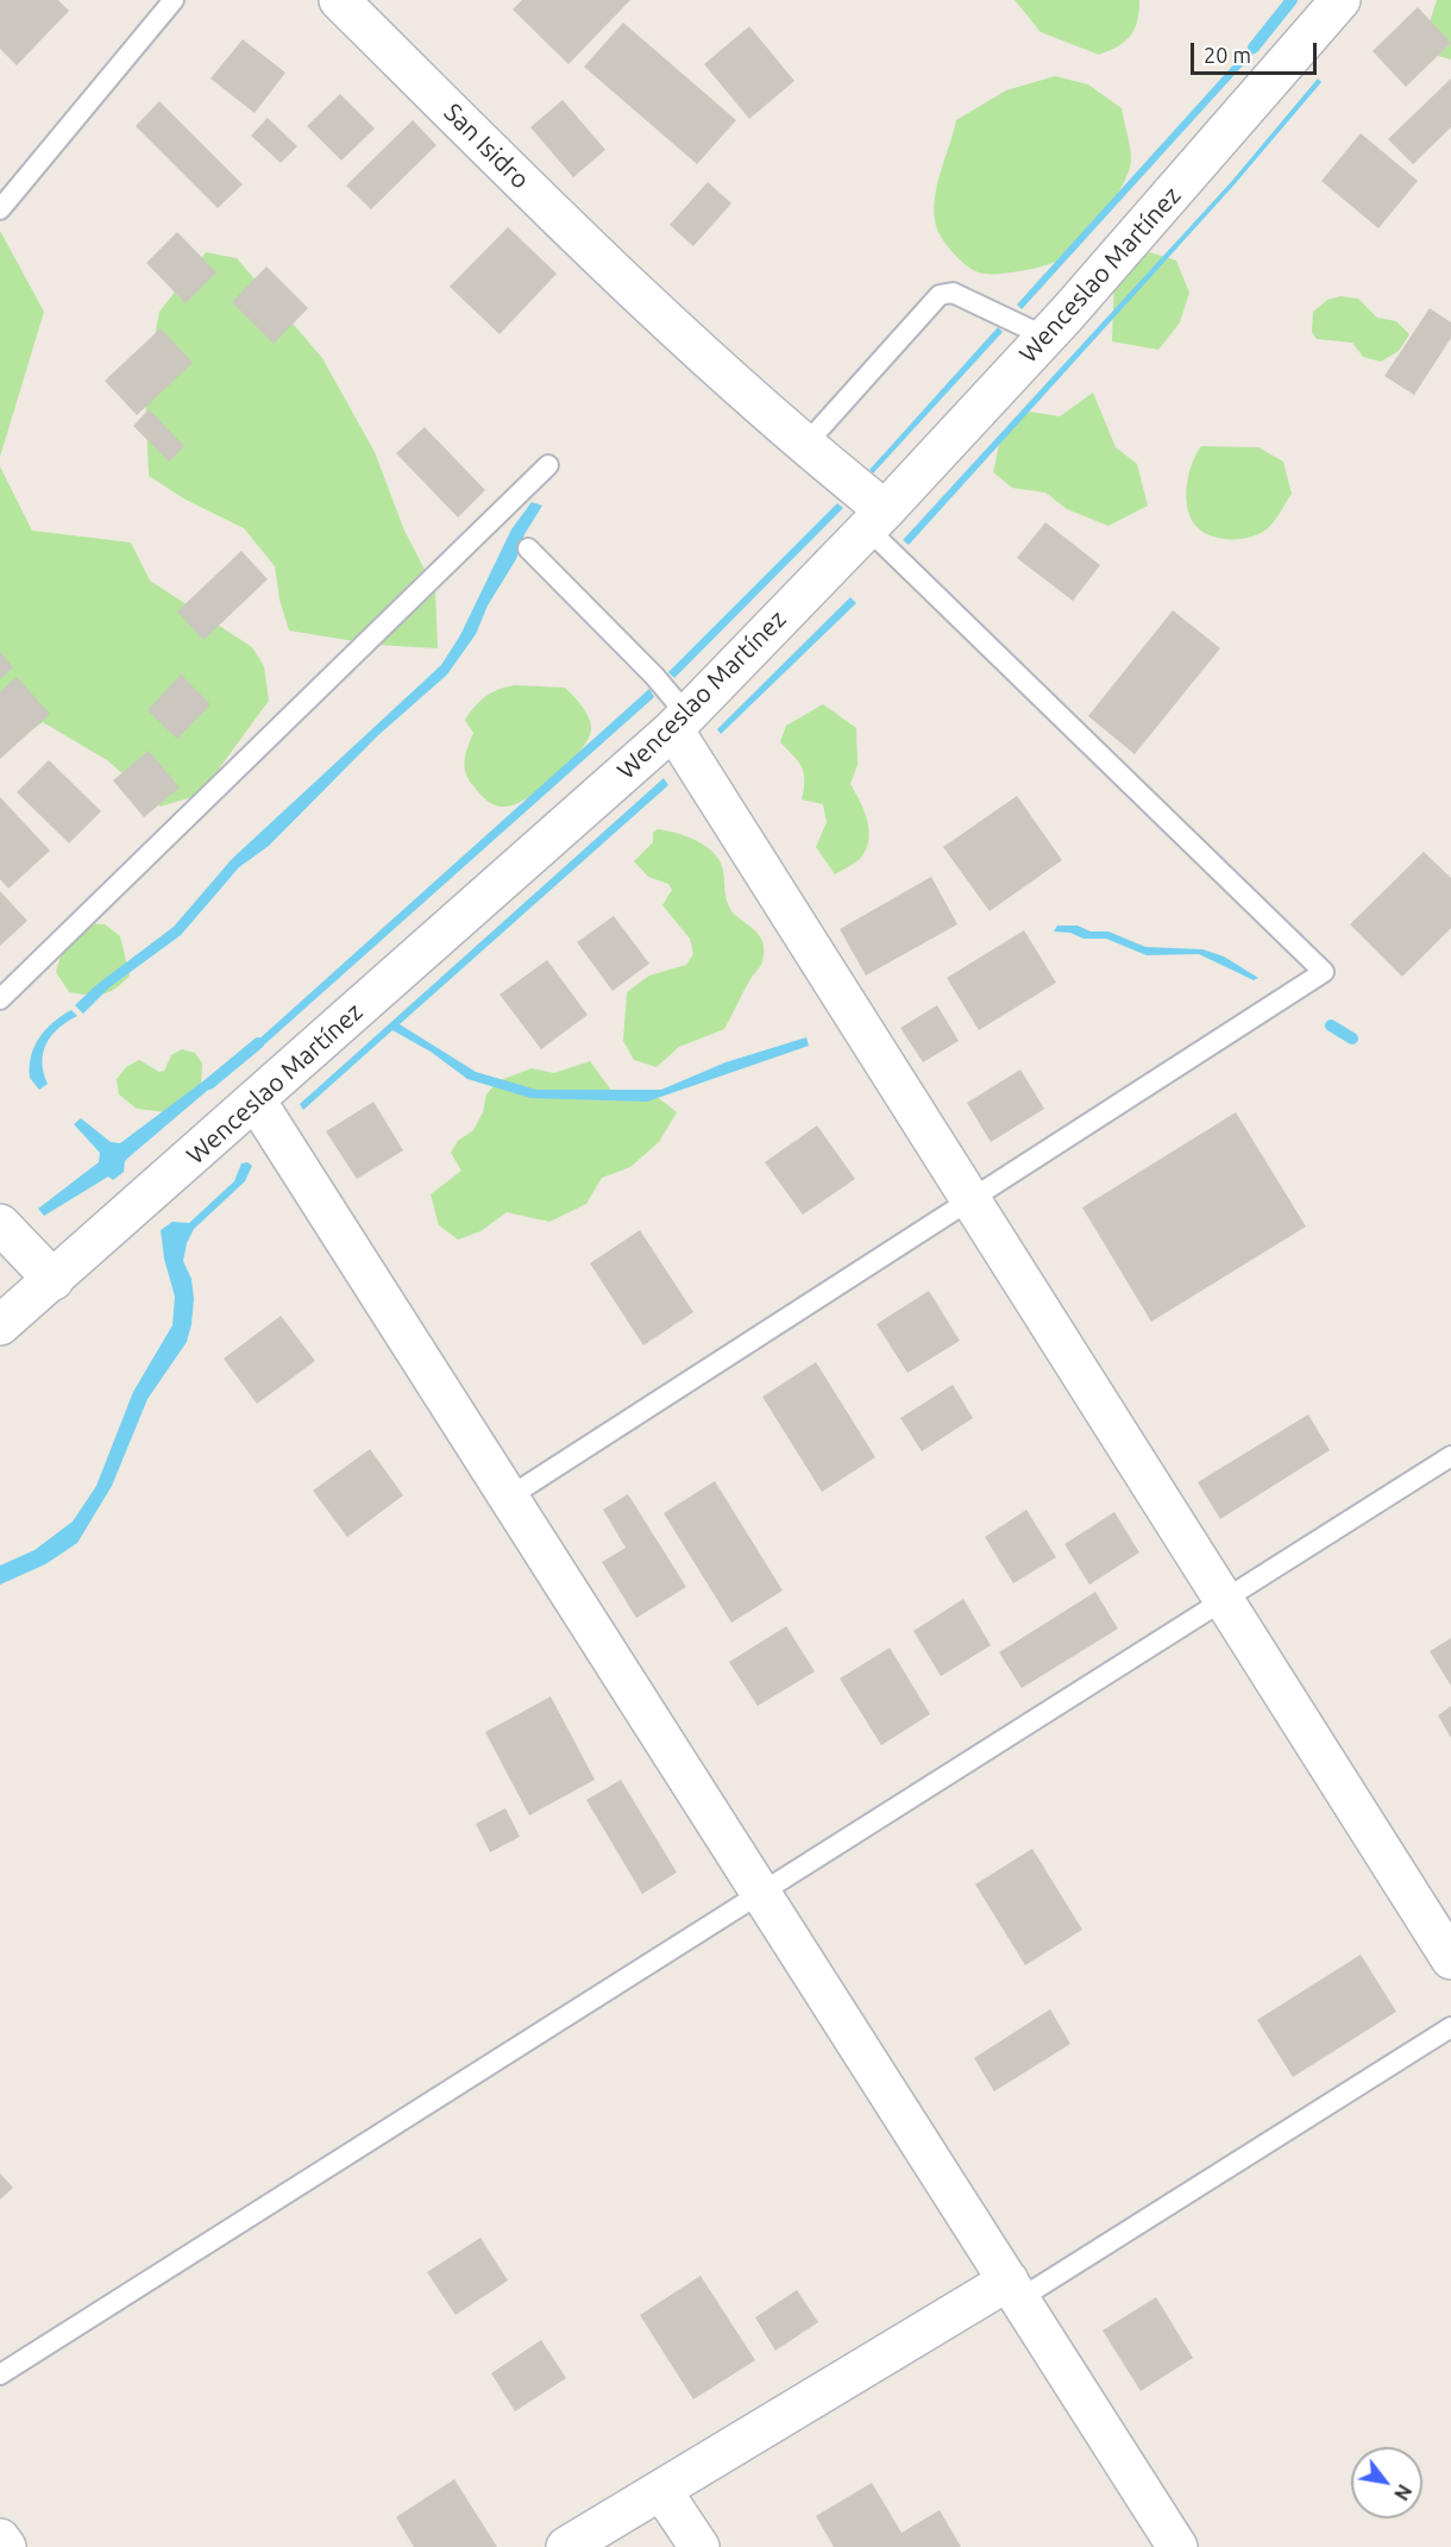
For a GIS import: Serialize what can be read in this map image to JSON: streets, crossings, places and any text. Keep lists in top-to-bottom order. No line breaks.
{"streets":{"street":["San Isidro","Wenceslao Martínez"]},"crossings":[["San Isidro","Wenceslao Martínez"]],"scale_bar":"20 m","north":"bottom right"}
